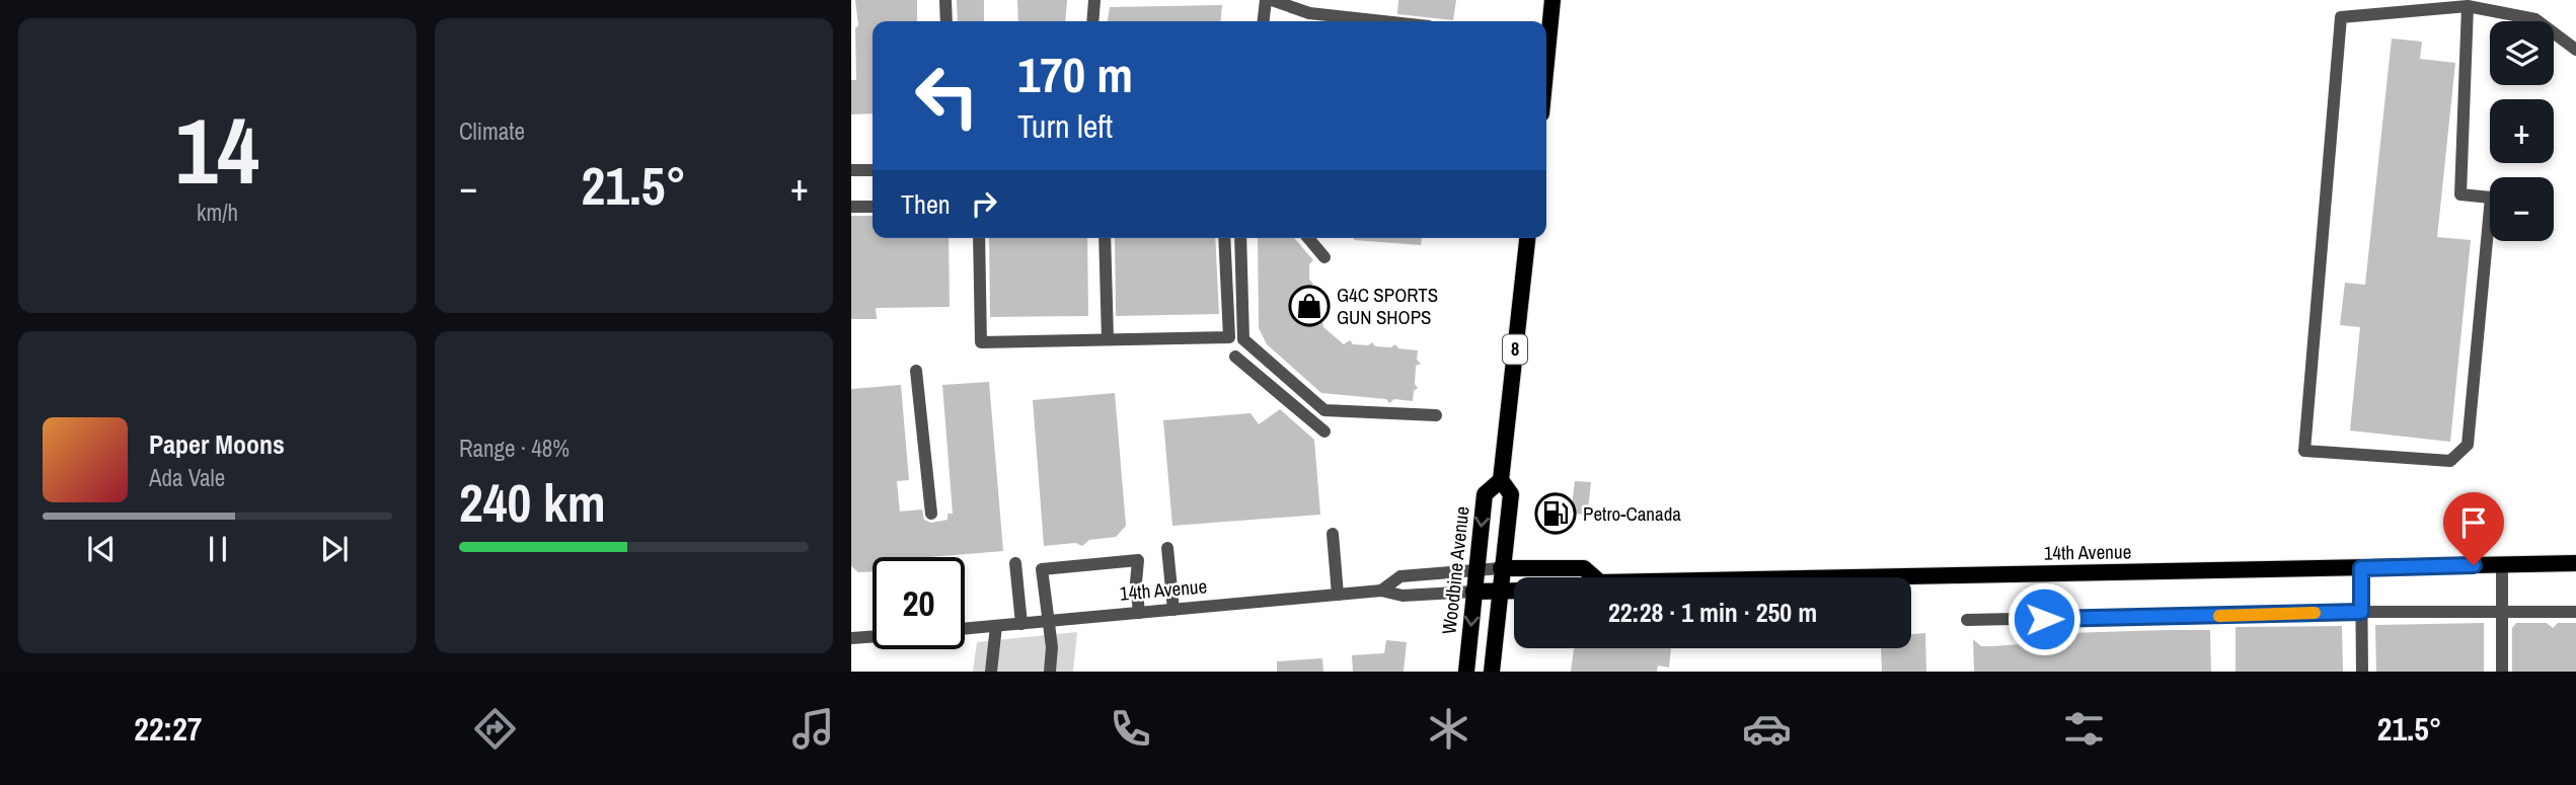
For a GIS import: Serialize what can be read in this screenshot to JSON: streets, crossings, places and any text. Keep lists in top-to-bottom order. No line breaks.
{"streets":{"main road":["8","14th Avenue","Woodbine Avenue"]},"crossings":[["14th Avenue","Woodbine Avenue"]],"places":{"shop":["G4C SPORTS GUN SHOPS"],"fuel station":["Petro-Canada"]},"page":{"tile":[["14","km/h"],"Climate",["Range · 48%","240 km"]],"map_buttons":["+","−"],"turn":["170 m","Turn left"],"heat":["−","21.5°","+"],"then":"Then","song":["Paper Moons","Ada Vale"],"limit":"20","trip":"22:28 · 1 min · 250 m","tabs":["22:27","21.5°"]}}
